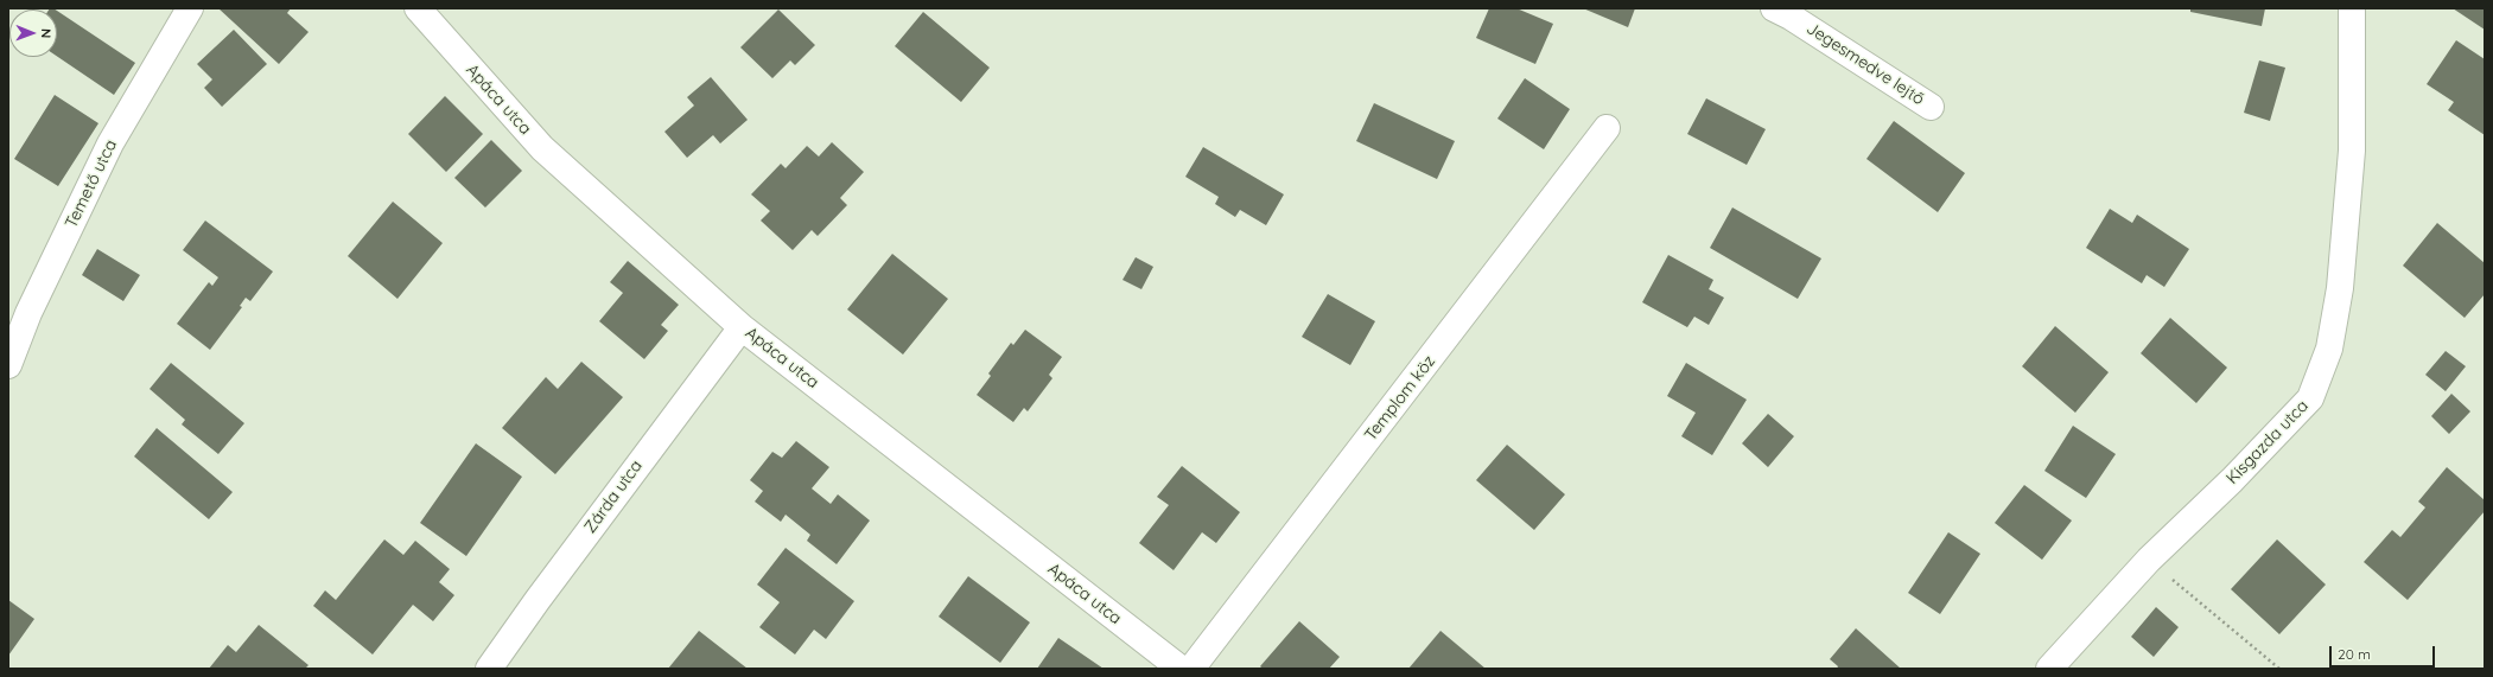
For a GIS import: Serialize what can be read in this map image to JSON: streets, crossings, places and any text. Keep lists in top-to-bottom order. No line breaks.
{"streets":{"street":["Jegesmedve lejtő","Apáca utca","Temető utca","Templom köz","Kisgazda utca","Zárda utca"]},"crossings":[["Apáca utca","Zárda utca"]],"scale_bar":"20 m","north":"right"}
